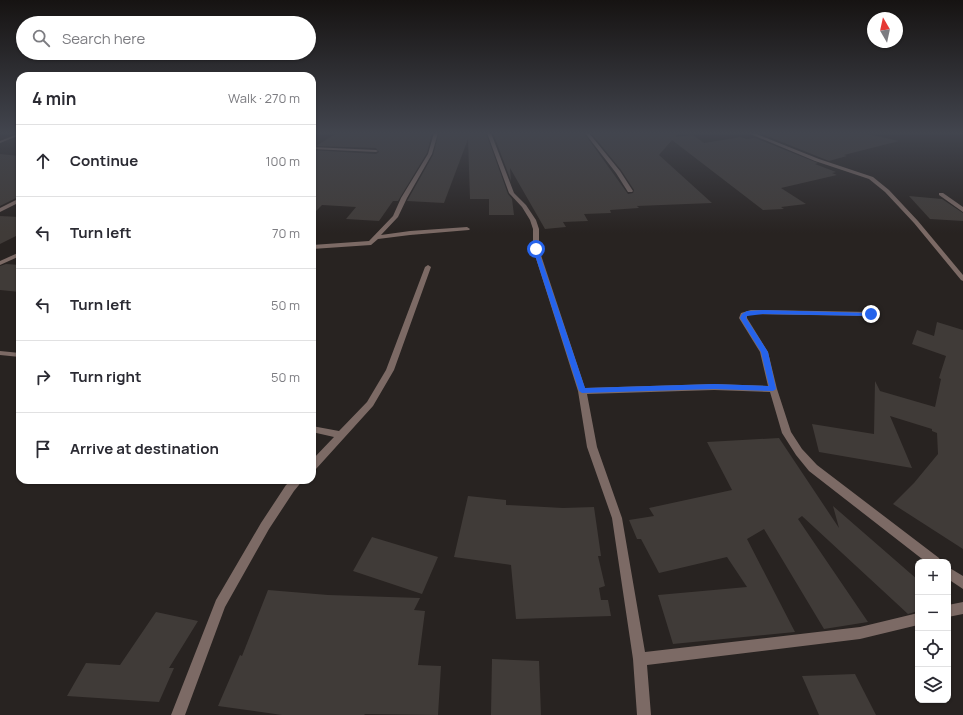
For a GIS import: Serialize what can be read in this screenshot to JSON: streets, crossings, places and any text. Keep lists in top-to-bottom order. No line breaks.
{"north":"top","page":{"search":"Search here","heading":["4 min","Walk · 270 m"],"list":[["Continue","100 m"],["Turn left","70 m"],["Turn left","50 m"],["Turn right","50 m"],"Arrive at destination"],"map_buttons":["+","−"]}}
